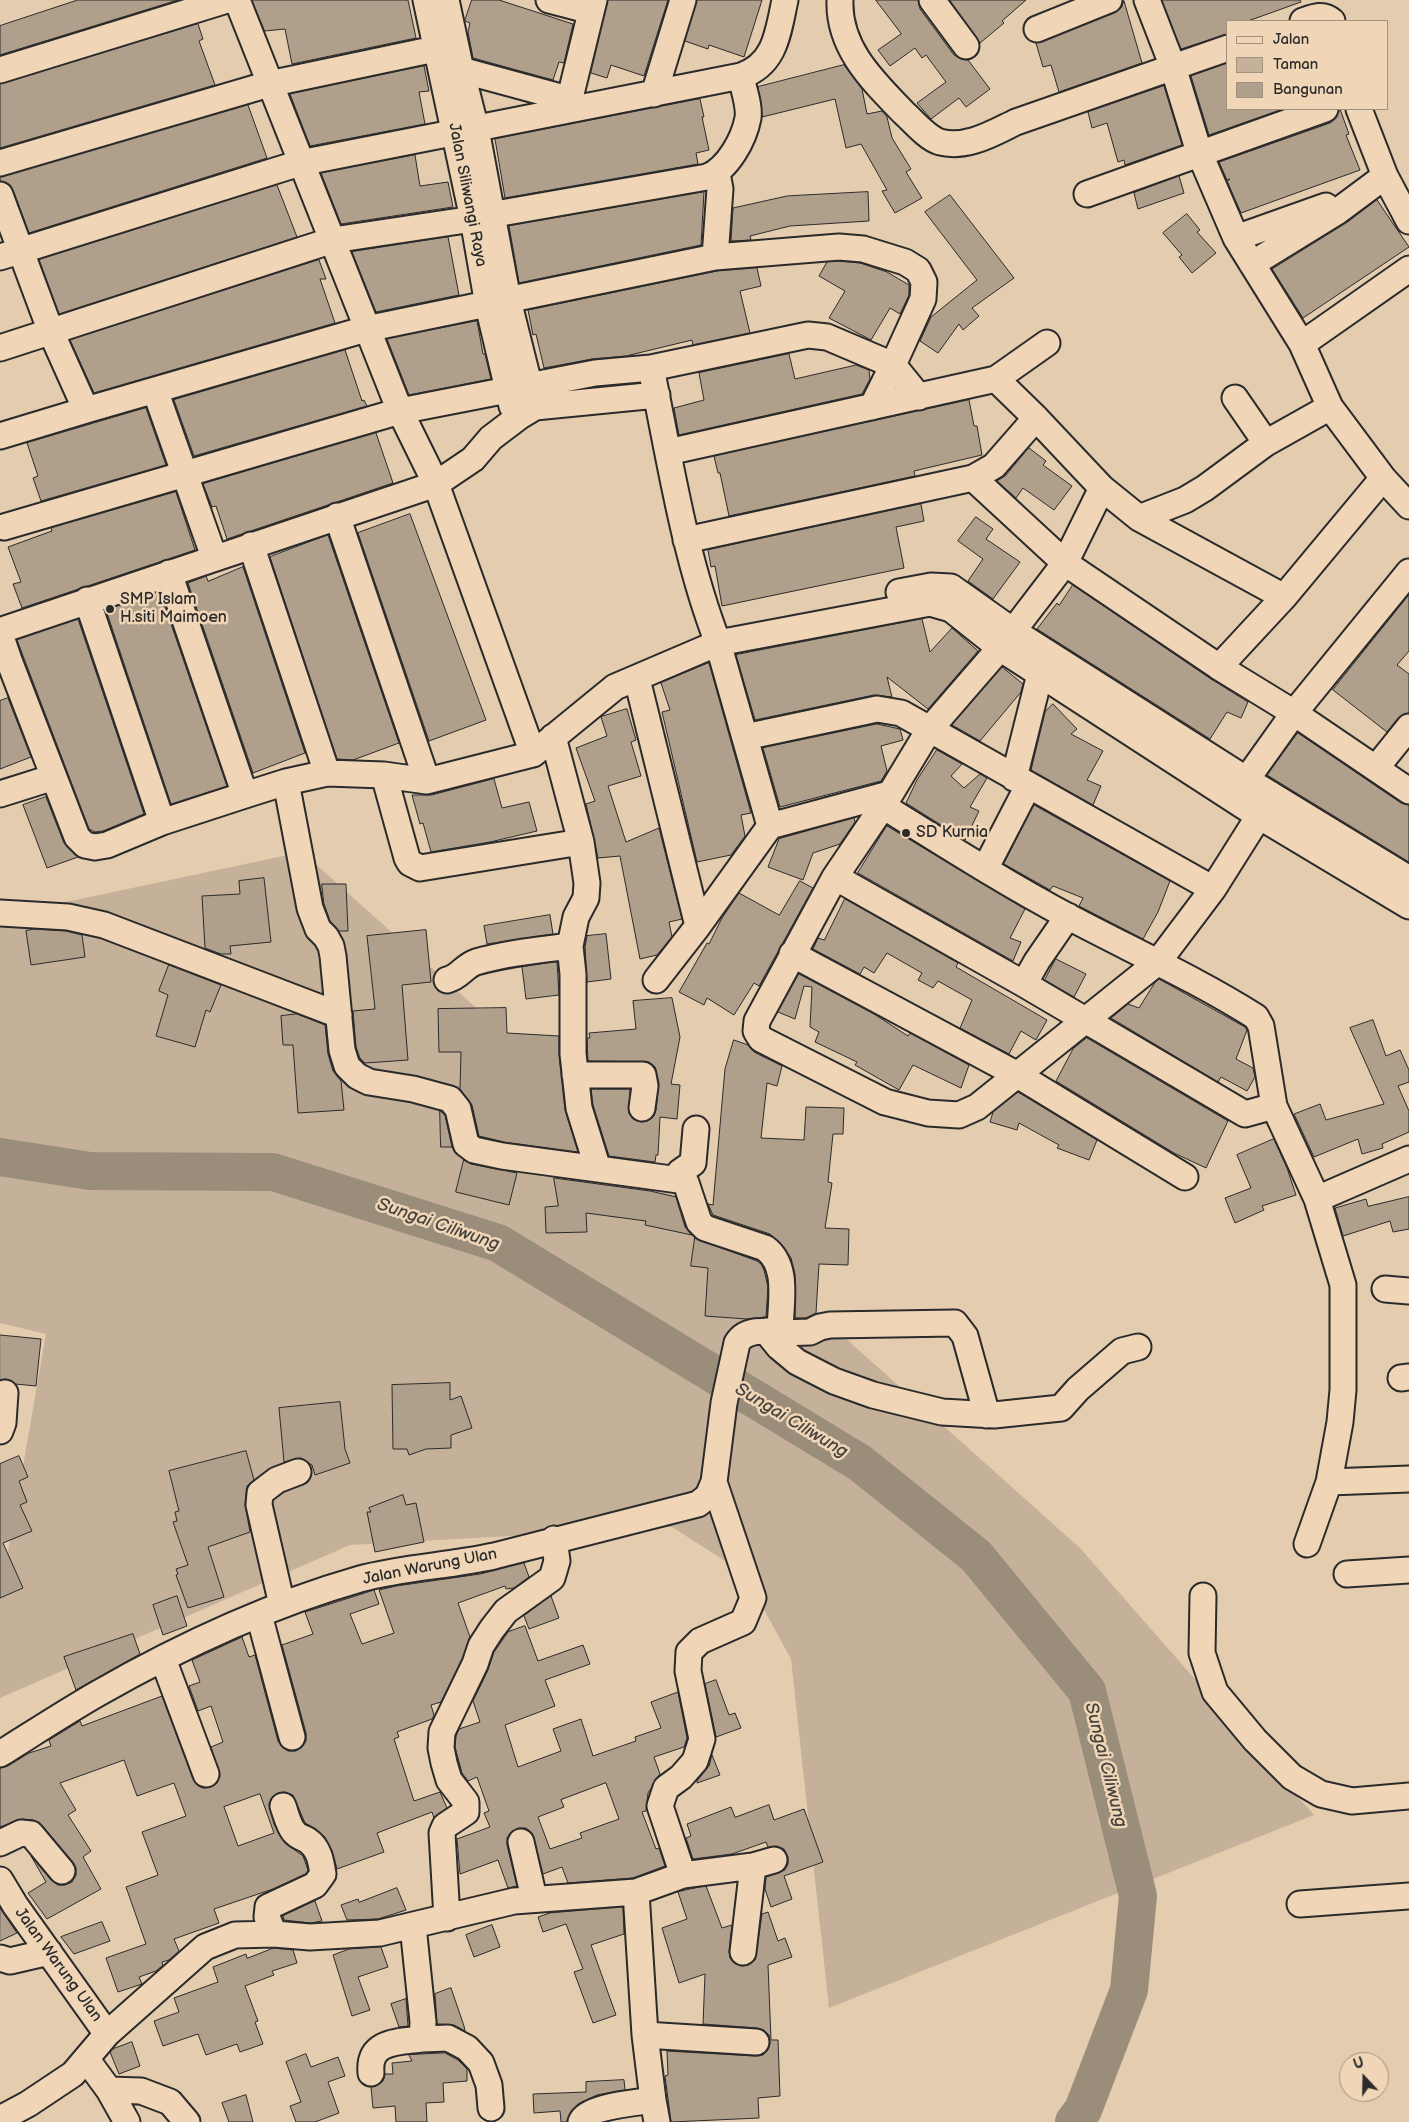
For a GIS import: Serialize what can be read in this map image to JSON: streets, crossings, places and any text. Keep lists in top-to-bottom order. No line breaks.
{"streets":{"street":["Jalan Siliwangi Raya","Jalan Warung Ulan"]},"water":["Sungai Ciliwung"],"places":["SMP Islam H.siti Maimoen","SD Kurnia"],"legend":["Jalan","Taman","Bangunan"],"north":"top"}
